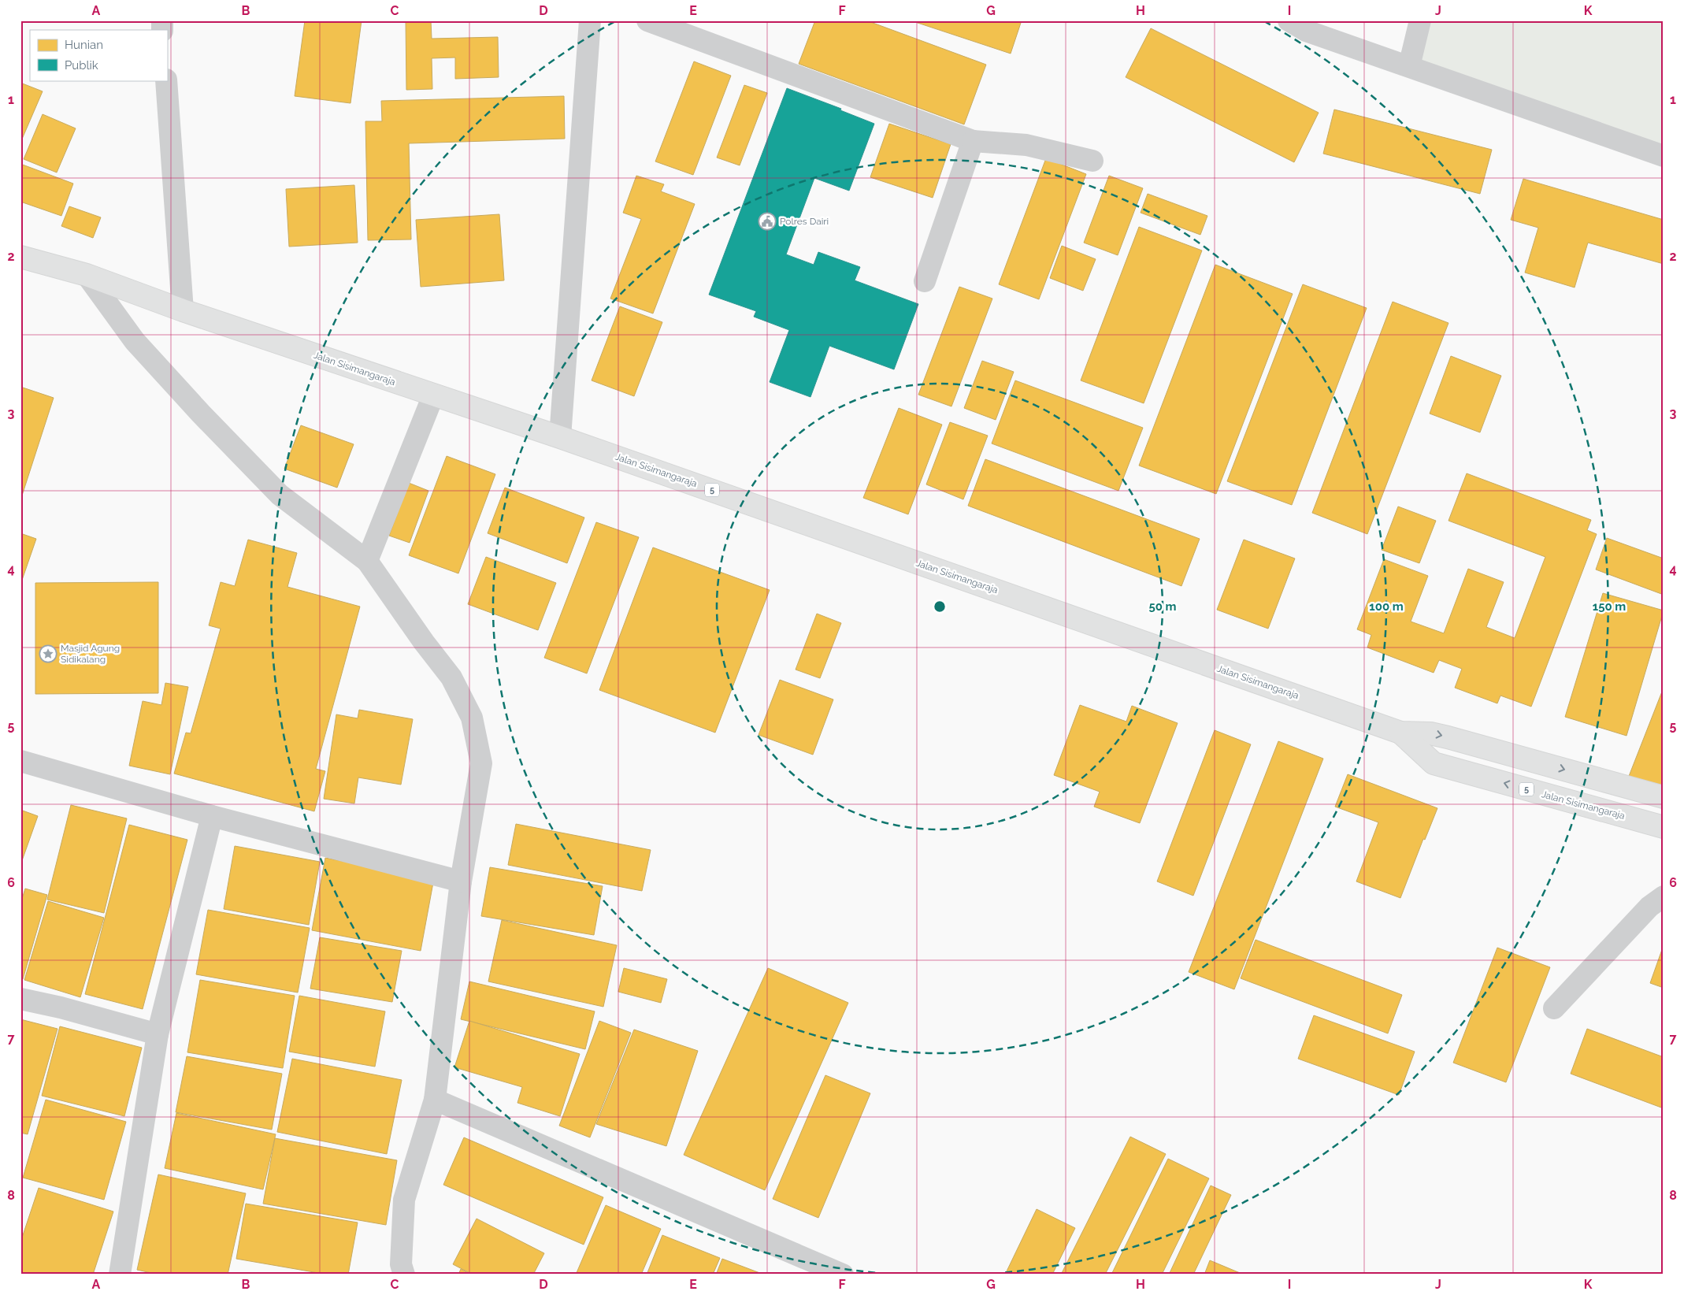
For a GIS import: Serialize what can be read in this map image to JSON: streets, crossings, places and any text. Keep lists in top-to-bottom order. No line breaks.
{"streets":{"highway":["Jalan Sisimangaraja","5"]},"places":{"public building":["Polres Dairi"],"place":["Masjid Agung Sidikalang"]},"legend":["Hunian","Publik"],"grid":{"columns":["A","B","C","D","E","F","G","H","I","J","K"],"rows":["1","2","3","4","5","6","7","8"]},"rings":["50 m","100 m","150 m"]}
